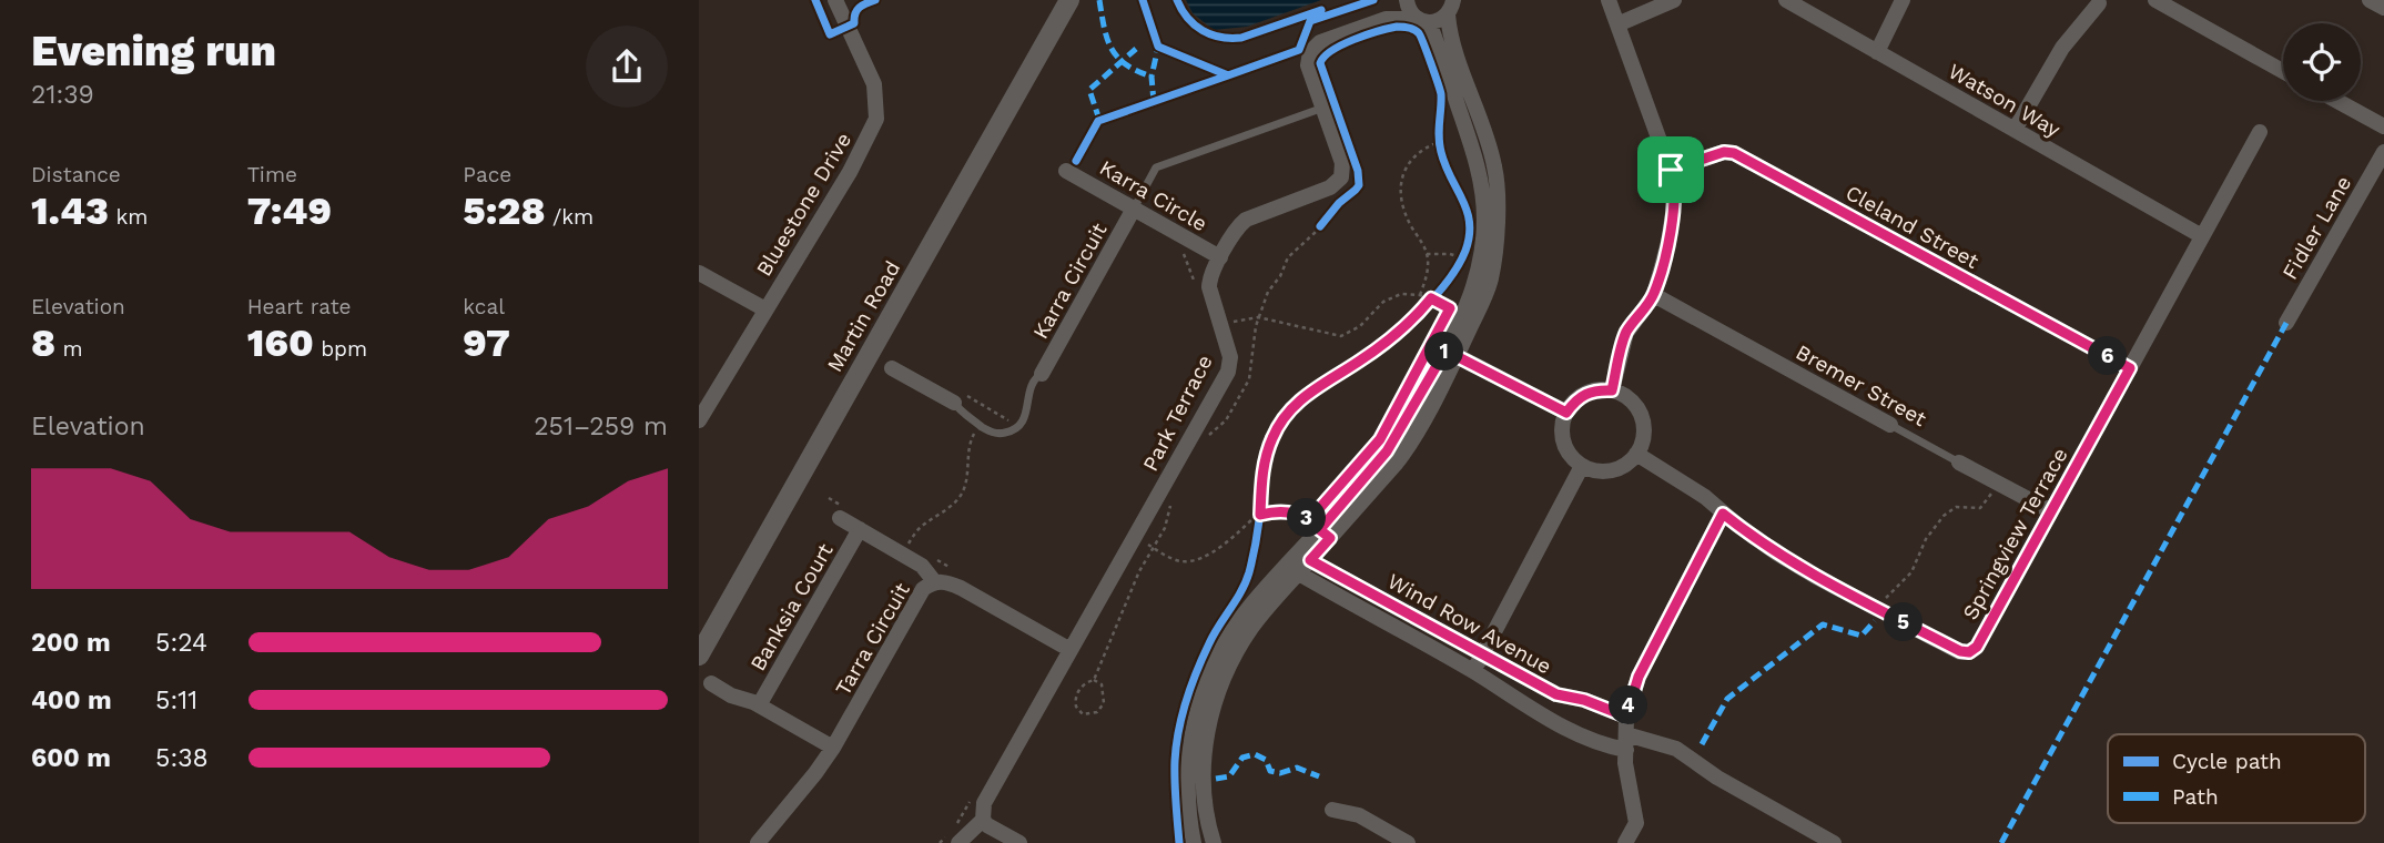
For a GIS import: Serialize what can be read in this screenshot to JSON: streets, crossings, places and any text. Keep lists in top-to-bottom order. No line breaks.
{"streets":{"street":["Watson Way","Karra Circle","Bluestone Drive","Cleland Street","Fidler Lane","Karra Circuit","Martin Road","Bremer Street","Park Terrace","Springview Terrace","Banksia Court","Wind Row Avenue","Tarra Circuit"]},"crossings":[["Watson Way","Springview Terrace"],["Karra Circle","Karra Circuit"],["Karra Circle","Park Terrace"],["Cleland Street","Springview Terrace"],["Bremer Street","Springview Terrace"],["Park Terrace","Tarra Circuit"],["Banksia Court","Tarra Circuit"]],"legend":["Cycle path","Path"],"page":{"heading":["Evening run","21:39"],"stats":[["Distance","1.43 km"],["Time","7:49"],["Pace","5:28 /km"],["Elevation","8 m"],["Heart rate","160 bpm"],["kcal","97"]],"pins":["1","6","3","5","4"],"chart":["Elevation","251–259 m"],"list":[{"name":"200 m","note":"5:24"},{"name":"400 m","note":"5:11"},{"name":"600 m","note":"5:38"}]}}
